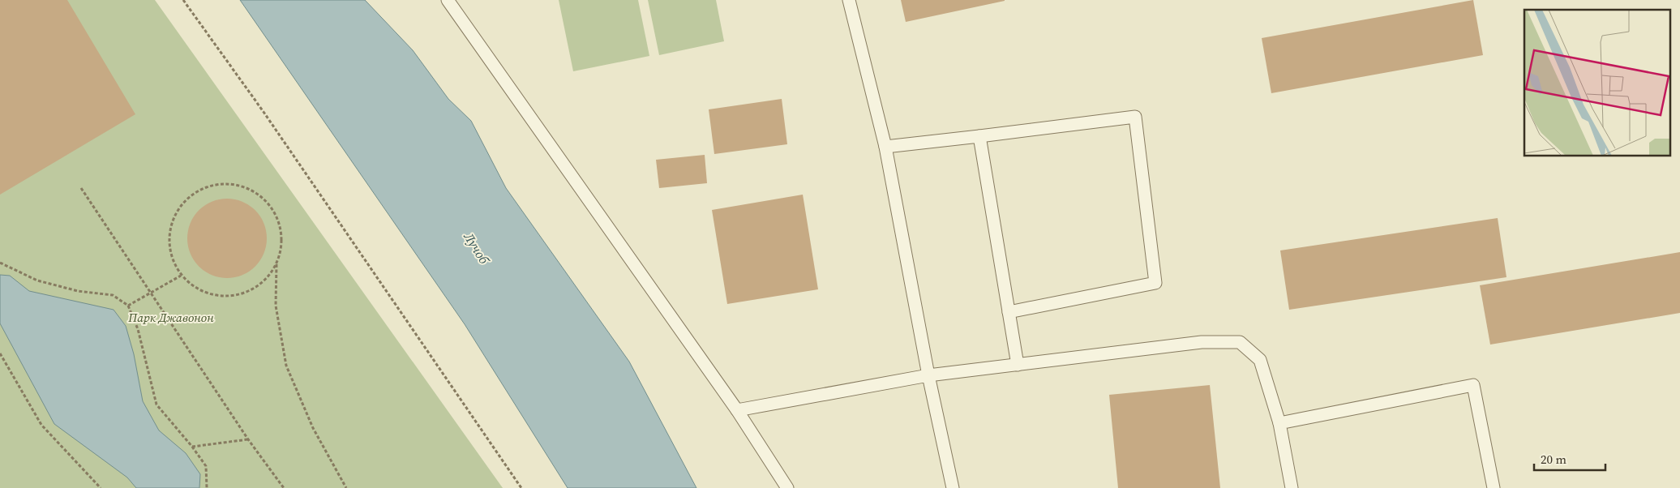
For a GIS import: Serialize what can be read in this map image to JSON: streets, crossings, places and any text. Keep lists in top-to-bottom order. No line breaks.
{"water":["Лучоб"],"parks":["Парк Джавонон"],"scale_bar":"20 m"}
